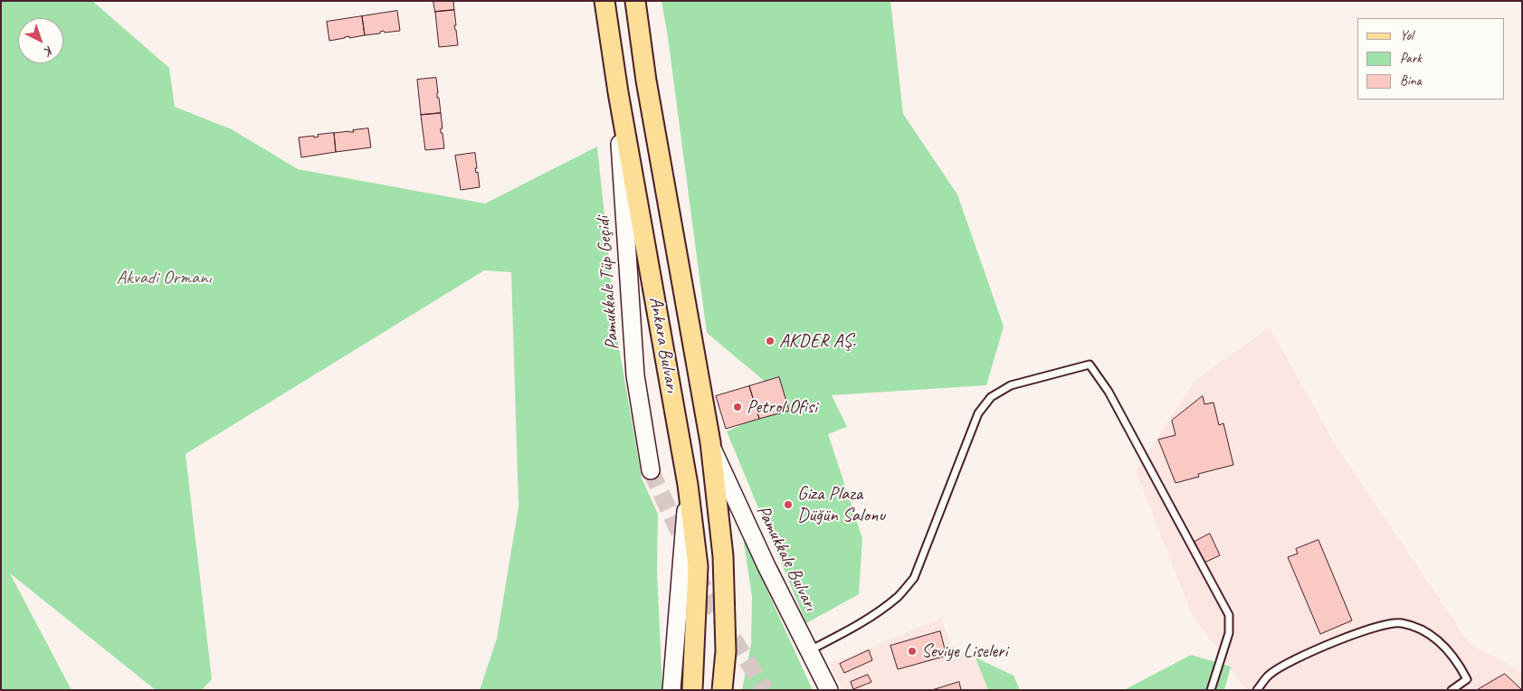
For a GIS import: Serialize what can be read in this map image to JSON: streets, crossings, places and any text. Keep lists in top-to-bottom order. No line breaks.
{"streets":{"main road":["Pamukkale Tüp Geçidi","Ankara Bulvarı","Pamukkale Bulvarı"]},"crossings":[["Pamukkale Tüp Geçidi","Ankara Bulvarı"],["Ankara Bulvarı","Pamukkale Bulvarı"]],"parks":["Akvadi Ormanı"],"places":["AKDER AŞ.","Petrol Ofisi","Giza Plaza Düğün Salonu","Seviye Liseleri"],"legend":["Yol","Park","Bina"],"north":"bottom right"}
